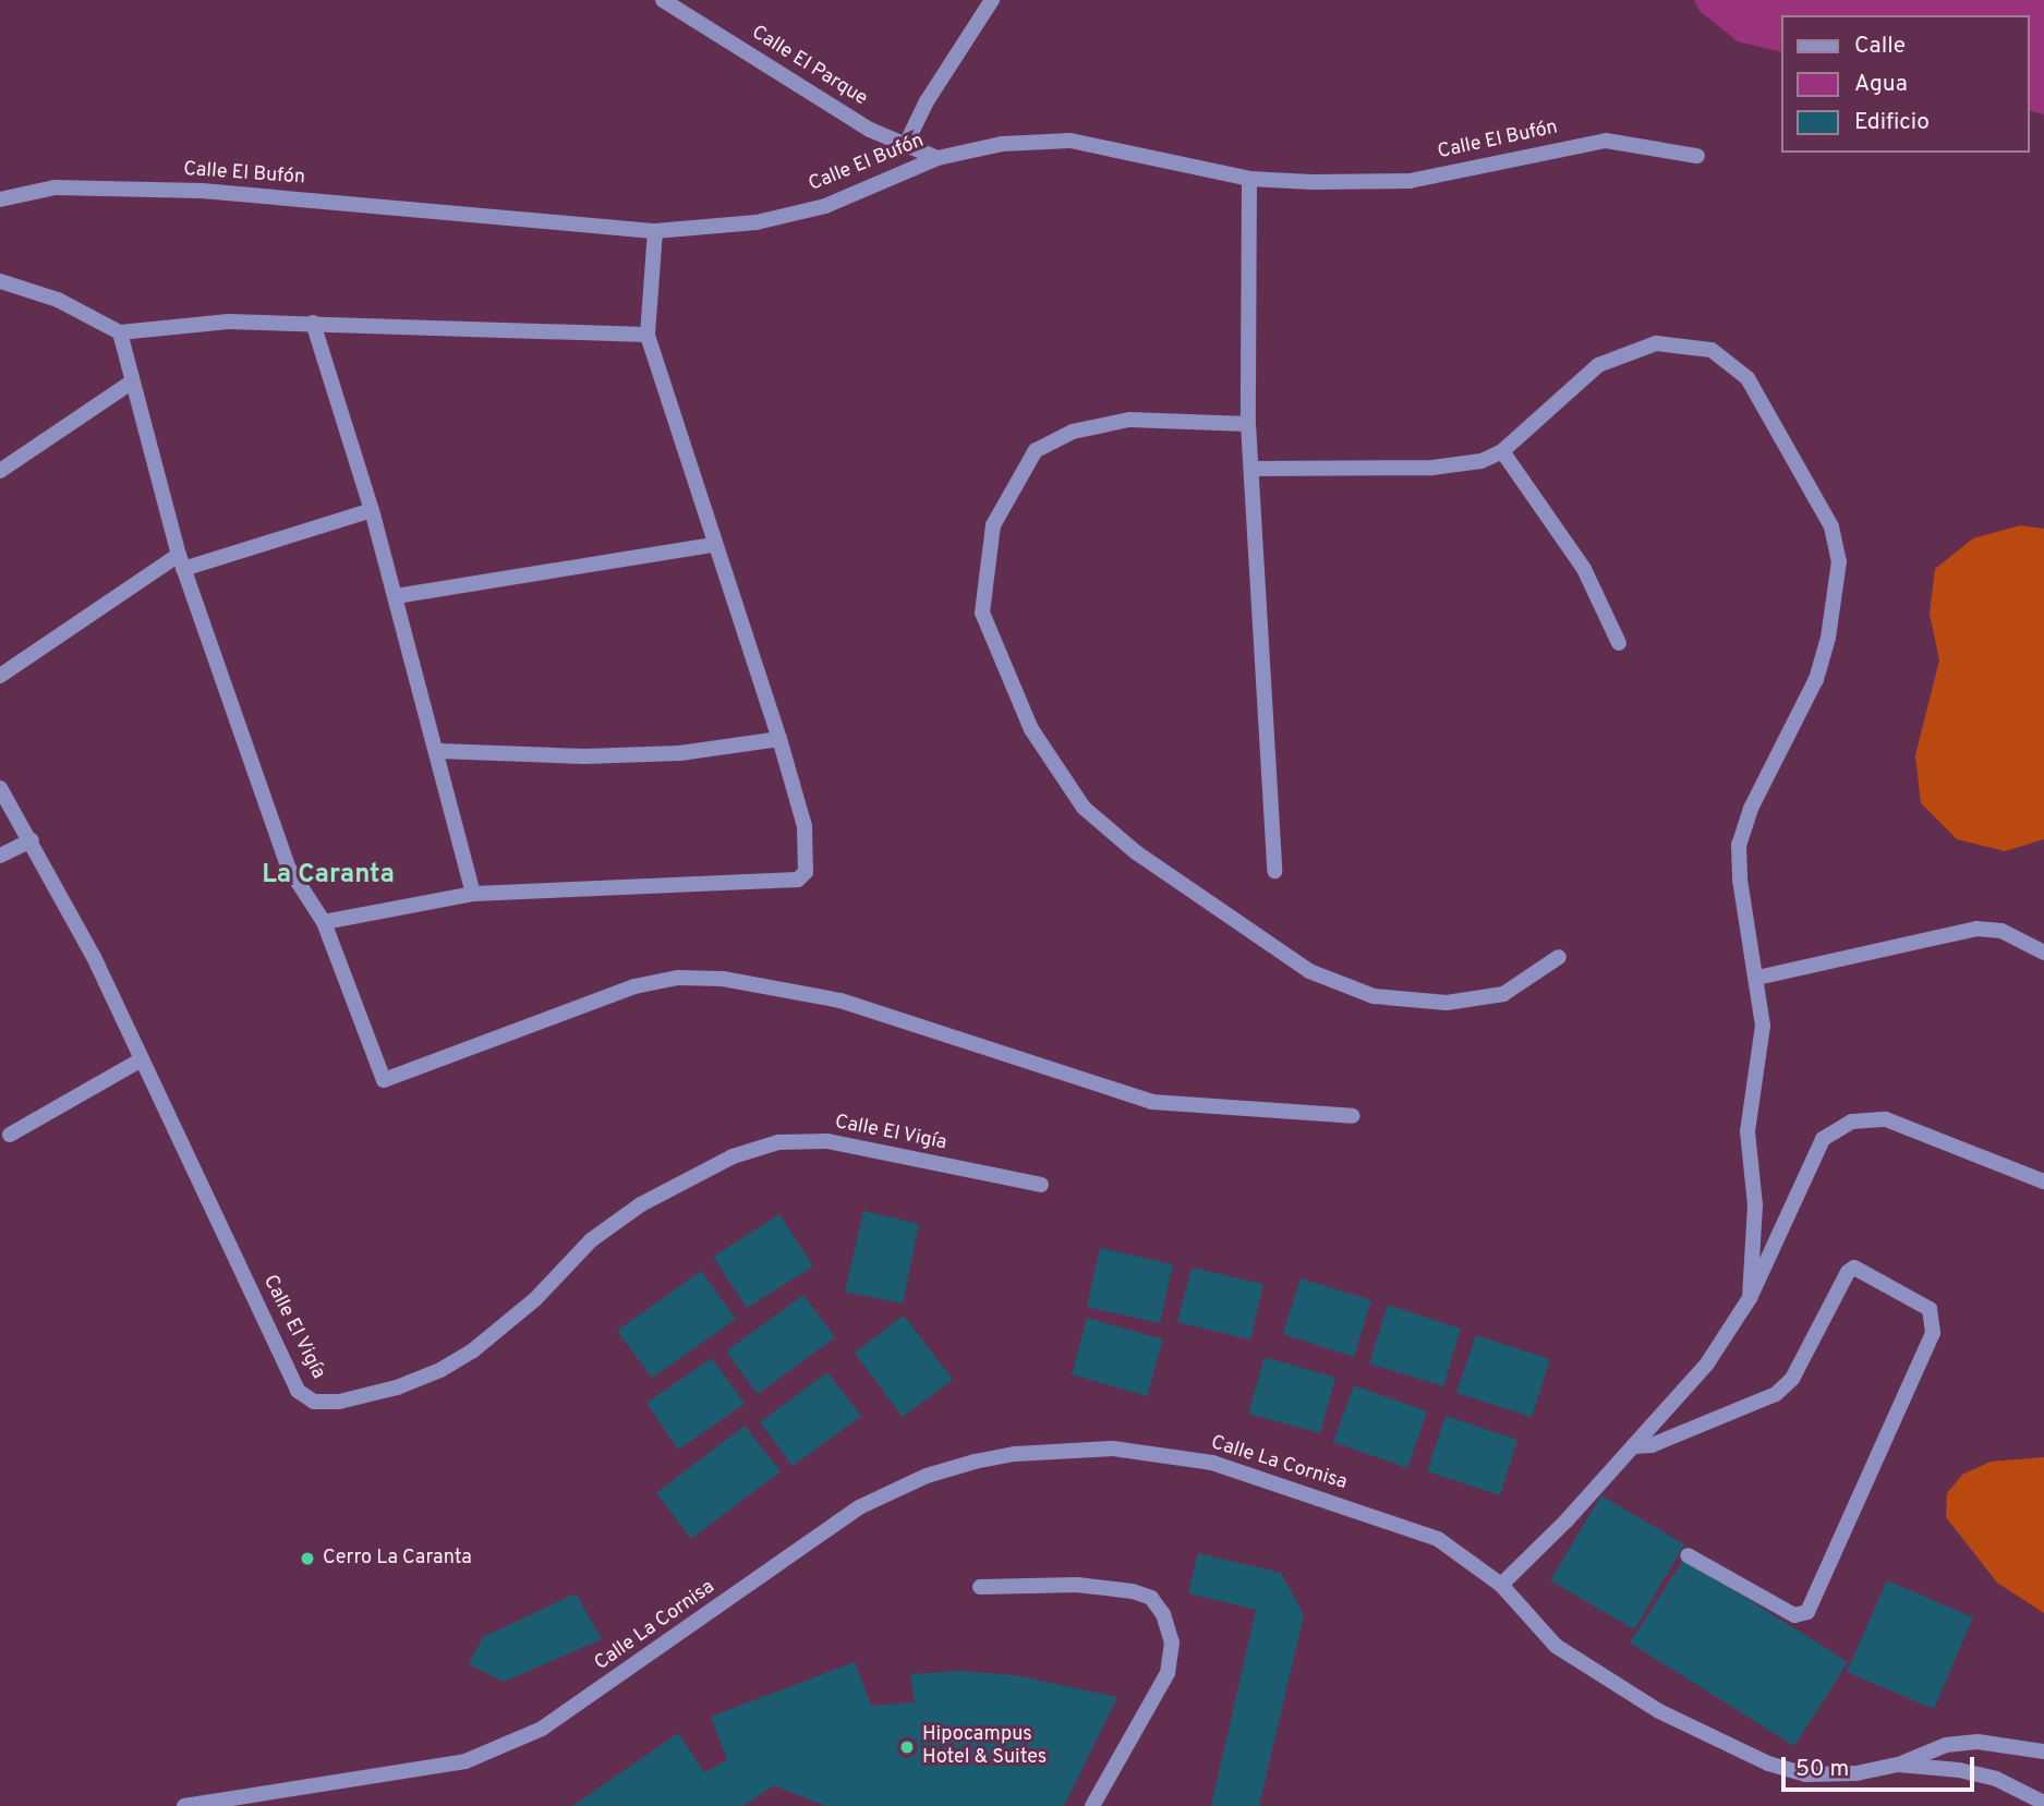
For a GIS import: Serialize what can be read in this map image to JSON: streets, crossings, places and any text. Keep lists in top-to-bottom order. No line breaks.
{"streets":{"street":["Calle El Parque","Calle El Bufón","Calle El Vigía","Calle La Cornisa"]},"crossings":[["Calle El Parque","Calle El Bufón"]],"districts":["La Caranta"],"places":["Cerro La Caranta","Hipocampus Hotel & Suites"],"legend":["Calle","Agua","Edificio"],"scale_bar":"50 m"}
